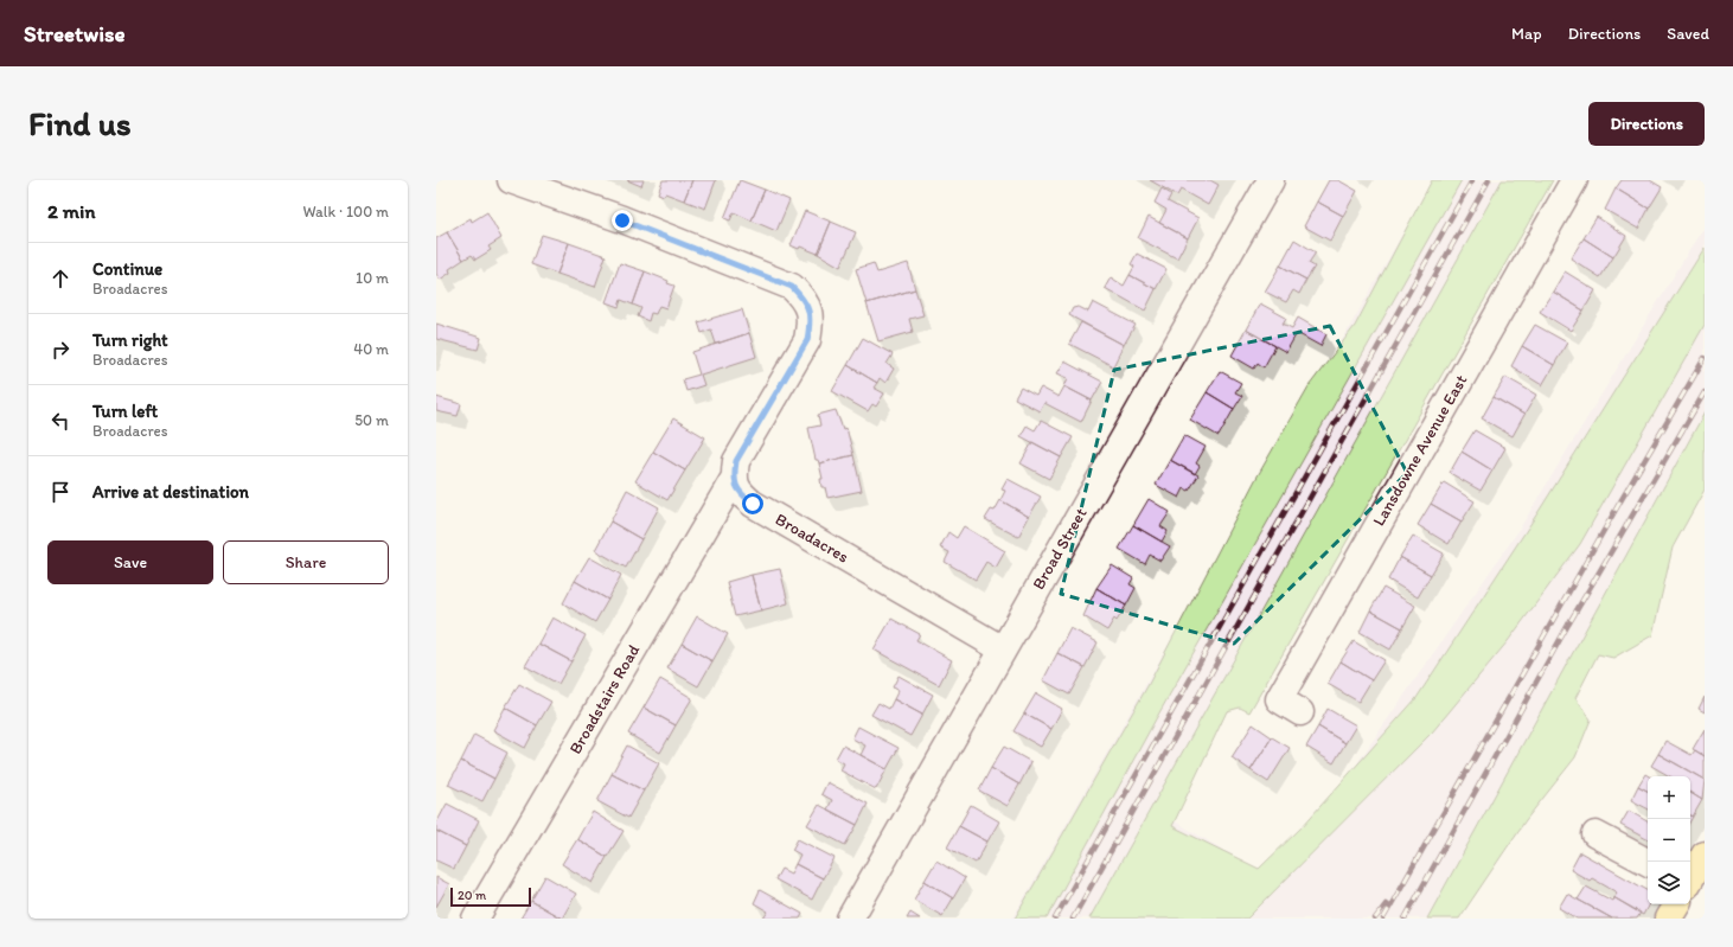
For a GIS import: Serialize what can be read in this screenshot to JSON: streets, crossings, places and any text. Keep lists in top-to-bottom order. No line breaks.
{"streets":{"street":["Lansdowne Avenue East","Broadacres","Broad Street","Broadstairs Road"]},"crossings":[["Broadacres","Broad Street"],["Broadacres","Broadstairs Road"]],"scale_bar":"20 m","page":{"header":"Streetwise","nav":["Map","Directions","Saved"],"buttons":["Directions",["Save","Share"]],"title":"Find us","heading":["2 min","Walk · 100 m"],"list":[["Continue","Broadacres","10 m"],["Turn right","Broadacres","40 m"],["Turn left","Broadacres","50 m"],"Arrive at destination"],"map_buttons":["+","−"],"scale":"20 m"}}
